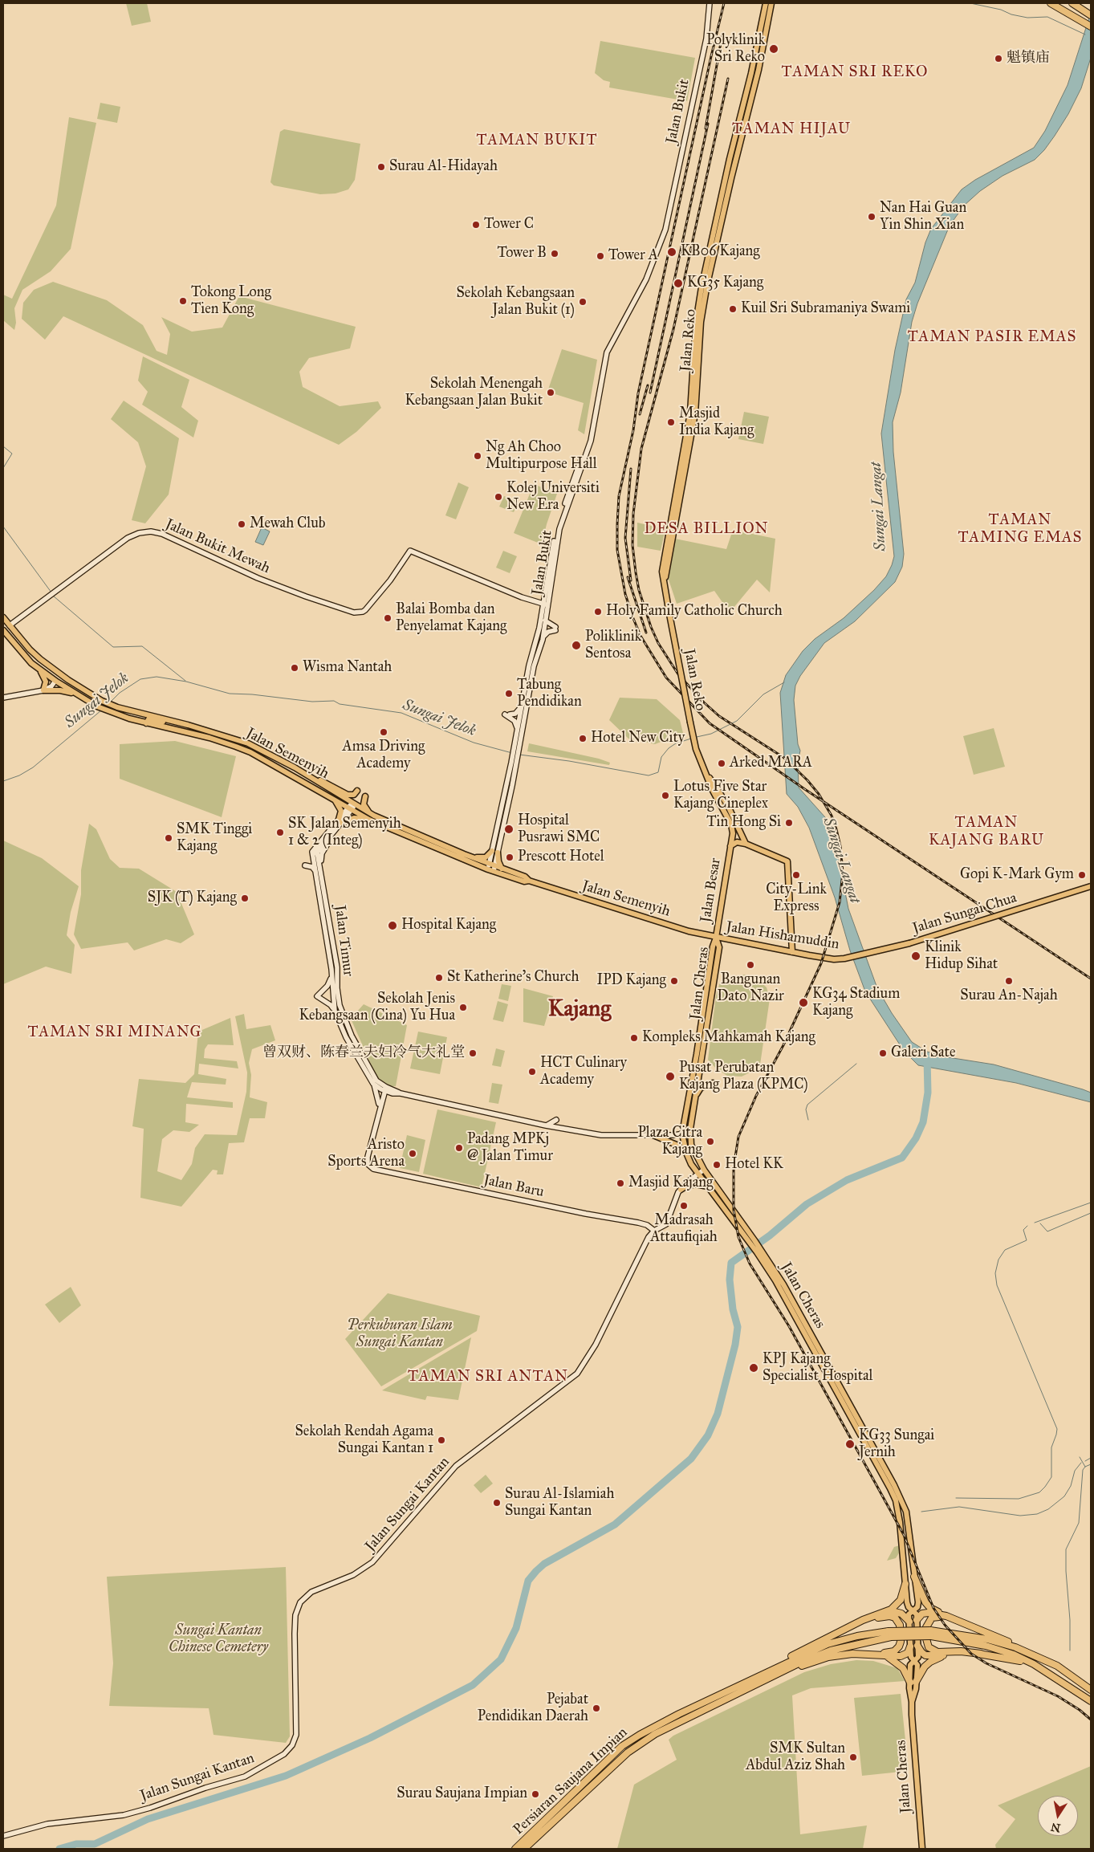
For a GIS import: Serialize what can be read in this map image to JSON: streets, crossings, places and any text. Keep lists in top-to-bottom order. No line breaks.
{"streets":{"highway":["Persiaran Saujana Impian"],"main road":["Jalan Bukit","Jalan Reko","Jalan Bukit Mewah","Jalan Semenyih","Jalan Besar","Jalan Sungai Chua","Jalan Hishamuddin","Jalan Timur","Jalan Cheras","Jalan Baru","Jalan Sungai Kantan"]},"crossings":[["Jalan Bukit","Jalan Bukit Mewah"],["Jalan Bukit","Jalan Semenyih"],["Jalan Reko","Jalan Besar"],["Jalan Bukit Mewah","Jalan Semenyih"],["Jalan Semenyih","Jalan Besar"],["Jalan Semenyih","Jalan Hishamuddin"],["Jalan Semenyih","Jalan Cheras"],["Jalan Besar","Jalan Hishamuddin"],["Jalan Besar","Jalan Cheras"],["Jalan Sungai Chua","Jalan Hishamuddin"],["Jalan Hishamuddin","Jalan Cheras"],["Jalan Timur","Jalan Cheras"],["Jalan Cheras","Jalan Sungai Kantan"],["Jalan Baru","Jalan Sungai Kantan"]],"districts":["TAMAN SRI REKO","TAMAN HIJAU","TAMAN BUKIT","TAMAN PASIR EMAS","TAMAN TAMING EMAS","DESA BILLION","TAMAN KAJANG BARU","Kajang","TAMAN SRI MINANG","TAMAN SRI ANTAN"],"water":["Sungai Langat","Sungai Jelok"],"parks":["Perkuburan Islam Sungai Kantan","Sungai Kantan Chinese Cemetery"],"places":["Polyklinik Sri Reko","魁镇庙","Surau Al-Hidayah","Nan Hai Guan Yin Shin Xian","Tower C","KB06 Kajang","Tower B","Tower A","KG35 Kajang","Tokong Long Tien Kong","Sekolah Kebangsaan Jalan Bukit (1)","Kuil Sri Subramaniya Swami","Sekolah Menengah Kebangsaan Jalan Bukit","Masjid India Kajang","Ng Ah Choo Multipurpose Hall","Kolej Universiti New Era","Mewah Club","Holy Family Catholic Church","Balai Bomba dan Penyelamat Kajang","Poliklinik Sentosa","Wisma Nantah","Tabung Pendidikan","Amsa Driving Academy","Hotel New City","Arked MARA","Lotus Five Star Kajang Cineplex","Tin Hong Si","Hospital Pusrawi SMC","SK Jalan Semenyih 1 & 2 (Integ)","SMK Tinggi Kajang","Prescott Hotel","City-Link Express","Gopi K-Mark Gym","SJK (T) Kajang","Hospital Kajang","Klinik Hidup Sihat","Bangunan Dato Nazir","St Katherine's Church","IPD Kajang","Surau An-Najah","KG34 Stadium Kajang","Sekolah Jenis Kebangsaan (Cina) Yu Hua","Kompleks Mahkamah Kajang","曾双财、陈春兰夫妇冷气大礼堂","Galeri Sate","HCT Culinary Academy","Pusat Perubatan Kajang Plaza (KPMC)","Plaza Citra Kajang","Padang MPKj @ Jalan Timur","Aristo Sports Arena","Hotel KK","Masjid Kajang","Madrasah Attaufiqiah","KPJ Kajang Specialist Hospital","Sekolah Rendah Agama Sungai Kantan 1","KG33 Sungai Jernih","Surau Al-Islamiah Sungai Kantan","Pejabat Pendidikan Daerah","SMK Sultan Abdul Aziz Shah","Surau Saujana Impian"],"north":"bottom"}
